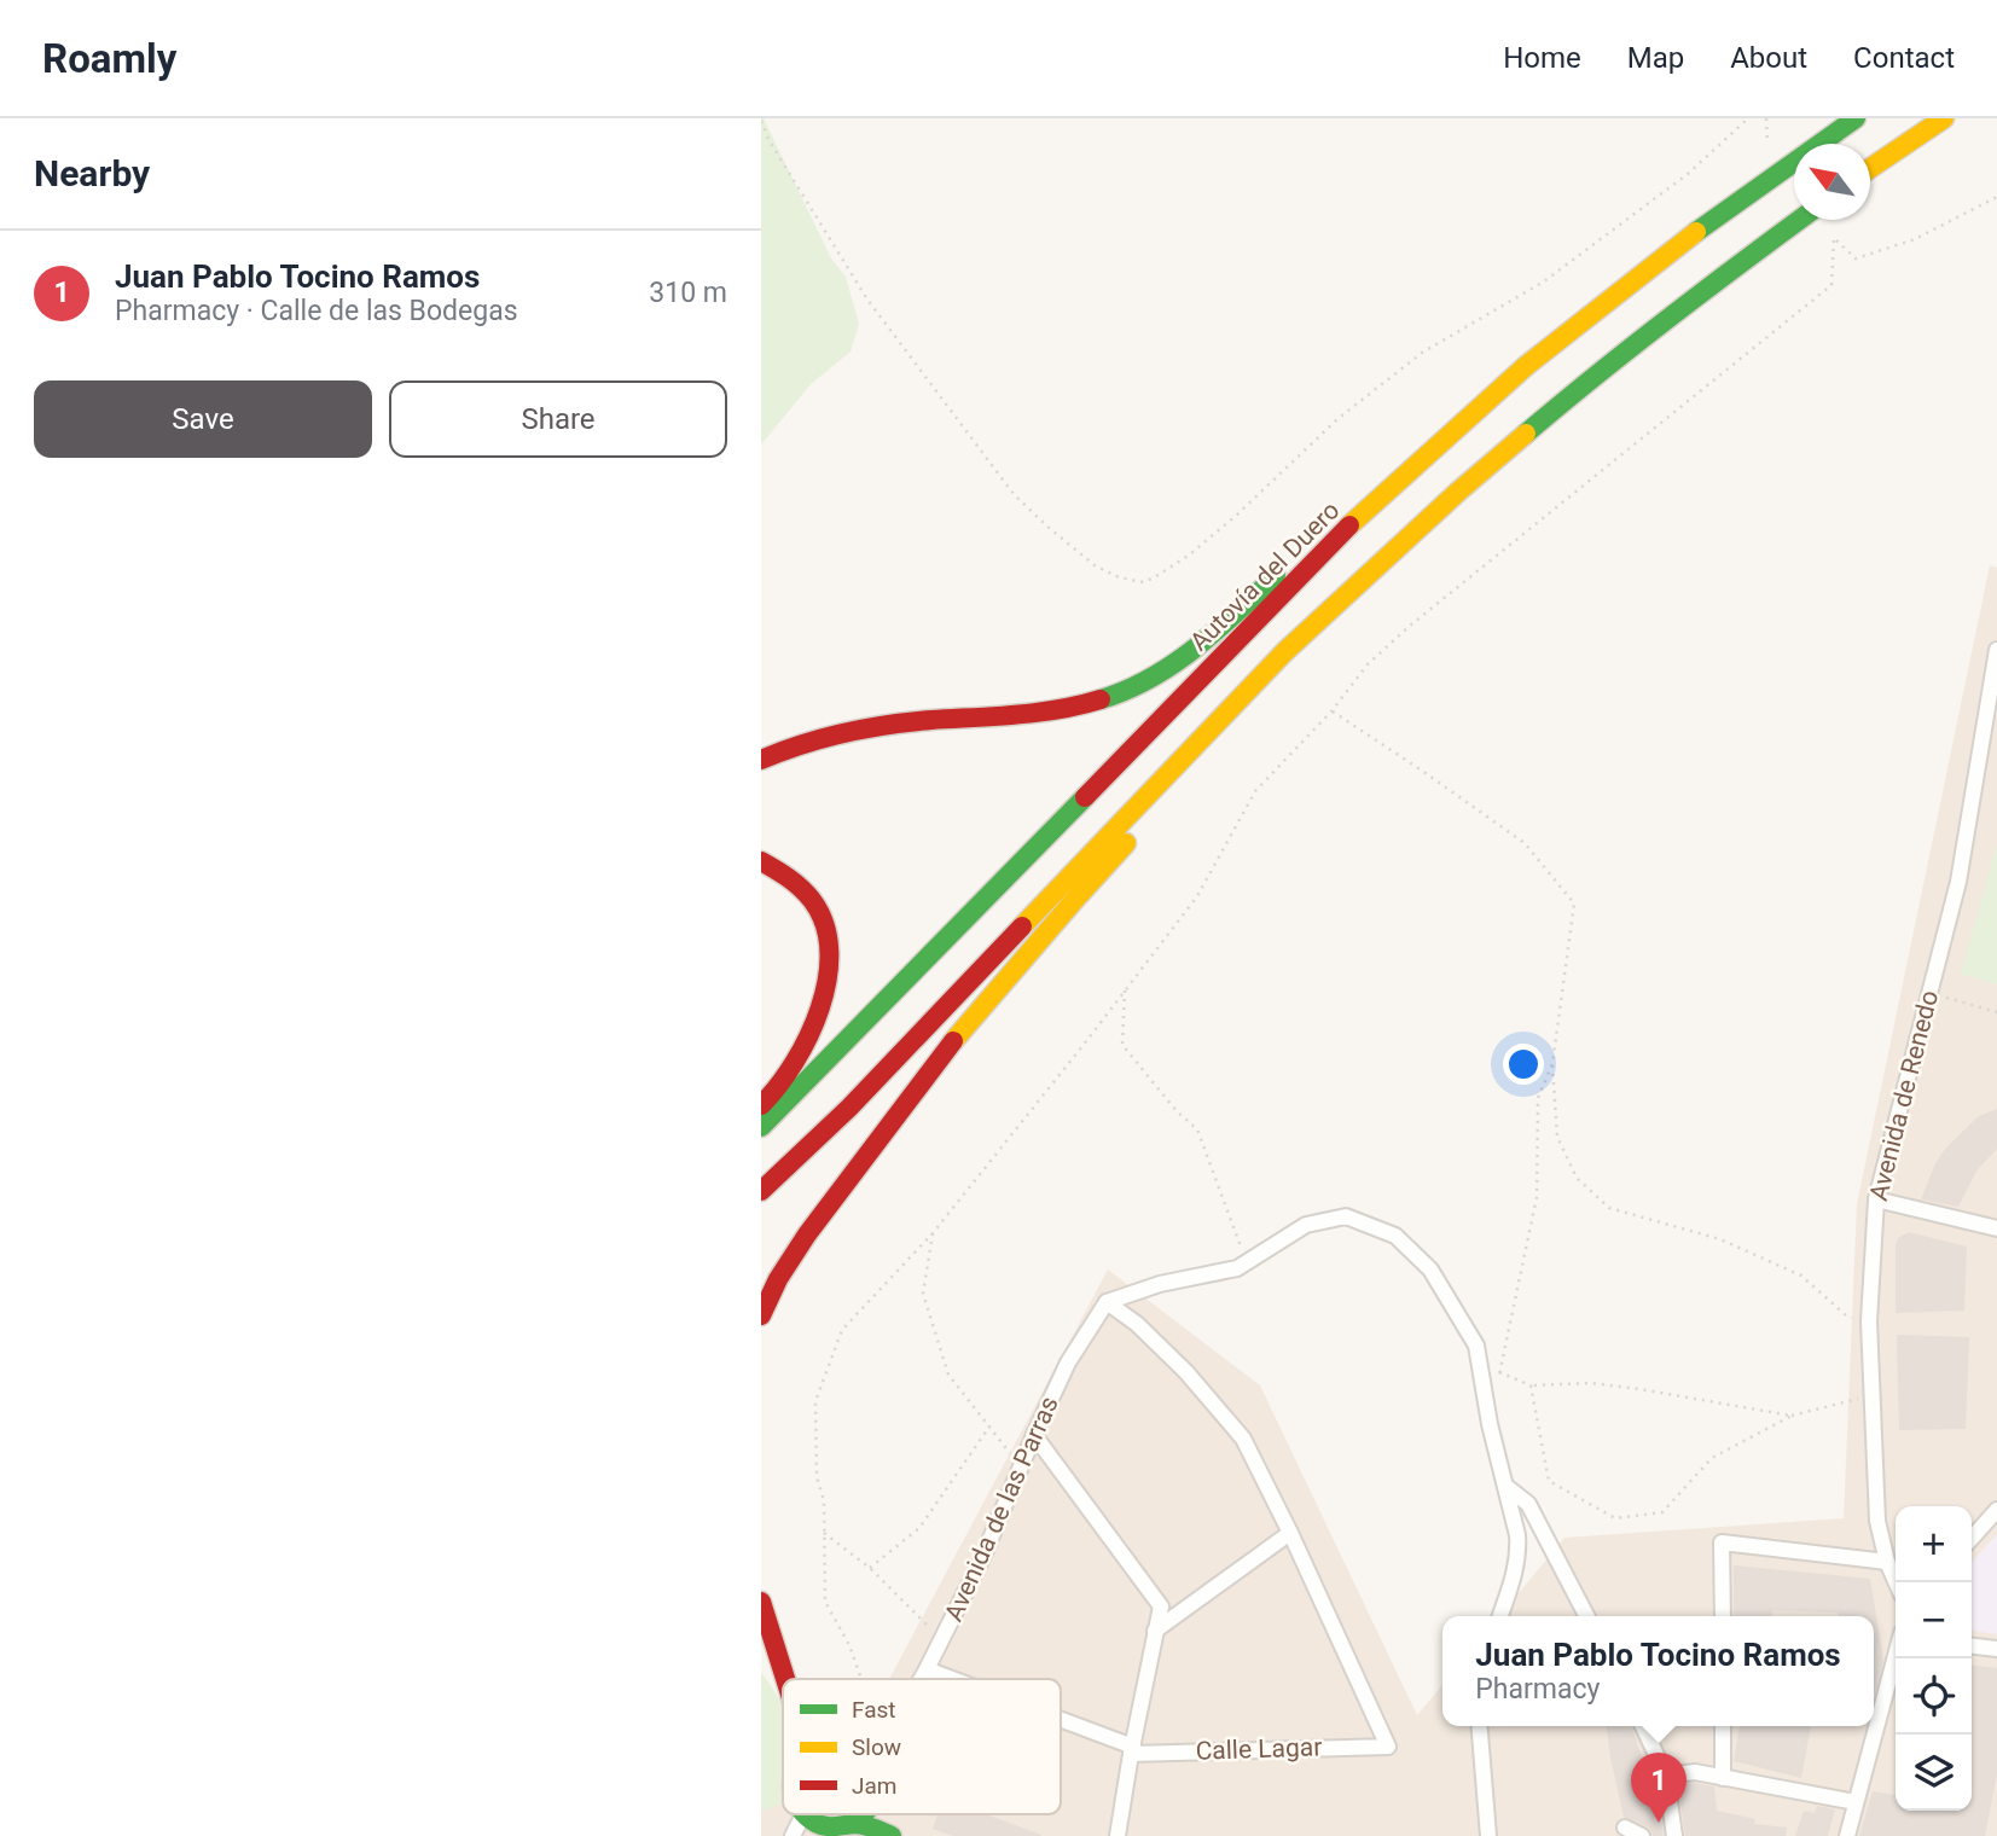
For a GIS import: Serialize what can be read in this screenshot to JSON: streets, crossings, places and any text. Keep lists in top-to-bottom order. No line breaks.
{"streets":{"main road":["Autovía del Duero"],"street":["Avenida de Renedo","Avenida de las Parras","Calle Lagar"]},"legend":["Fast","Slow","Jam"],"north":"top left","page":{"header":"Roamly","nav":["Home","Map","About","Contact"],"heading":"Nearby","list":[{"mark":"1","name":"Juan Pablo Tocino Ramos","note":"Pharmacy · Calle de las Bodegas","value":"310 m"}],"buttons":["Save","Share"],"map_buttons":["+","−"],"popup":["Juan Pablo Tocino Ramos","Pharmacy"],"pins":"1"}}
